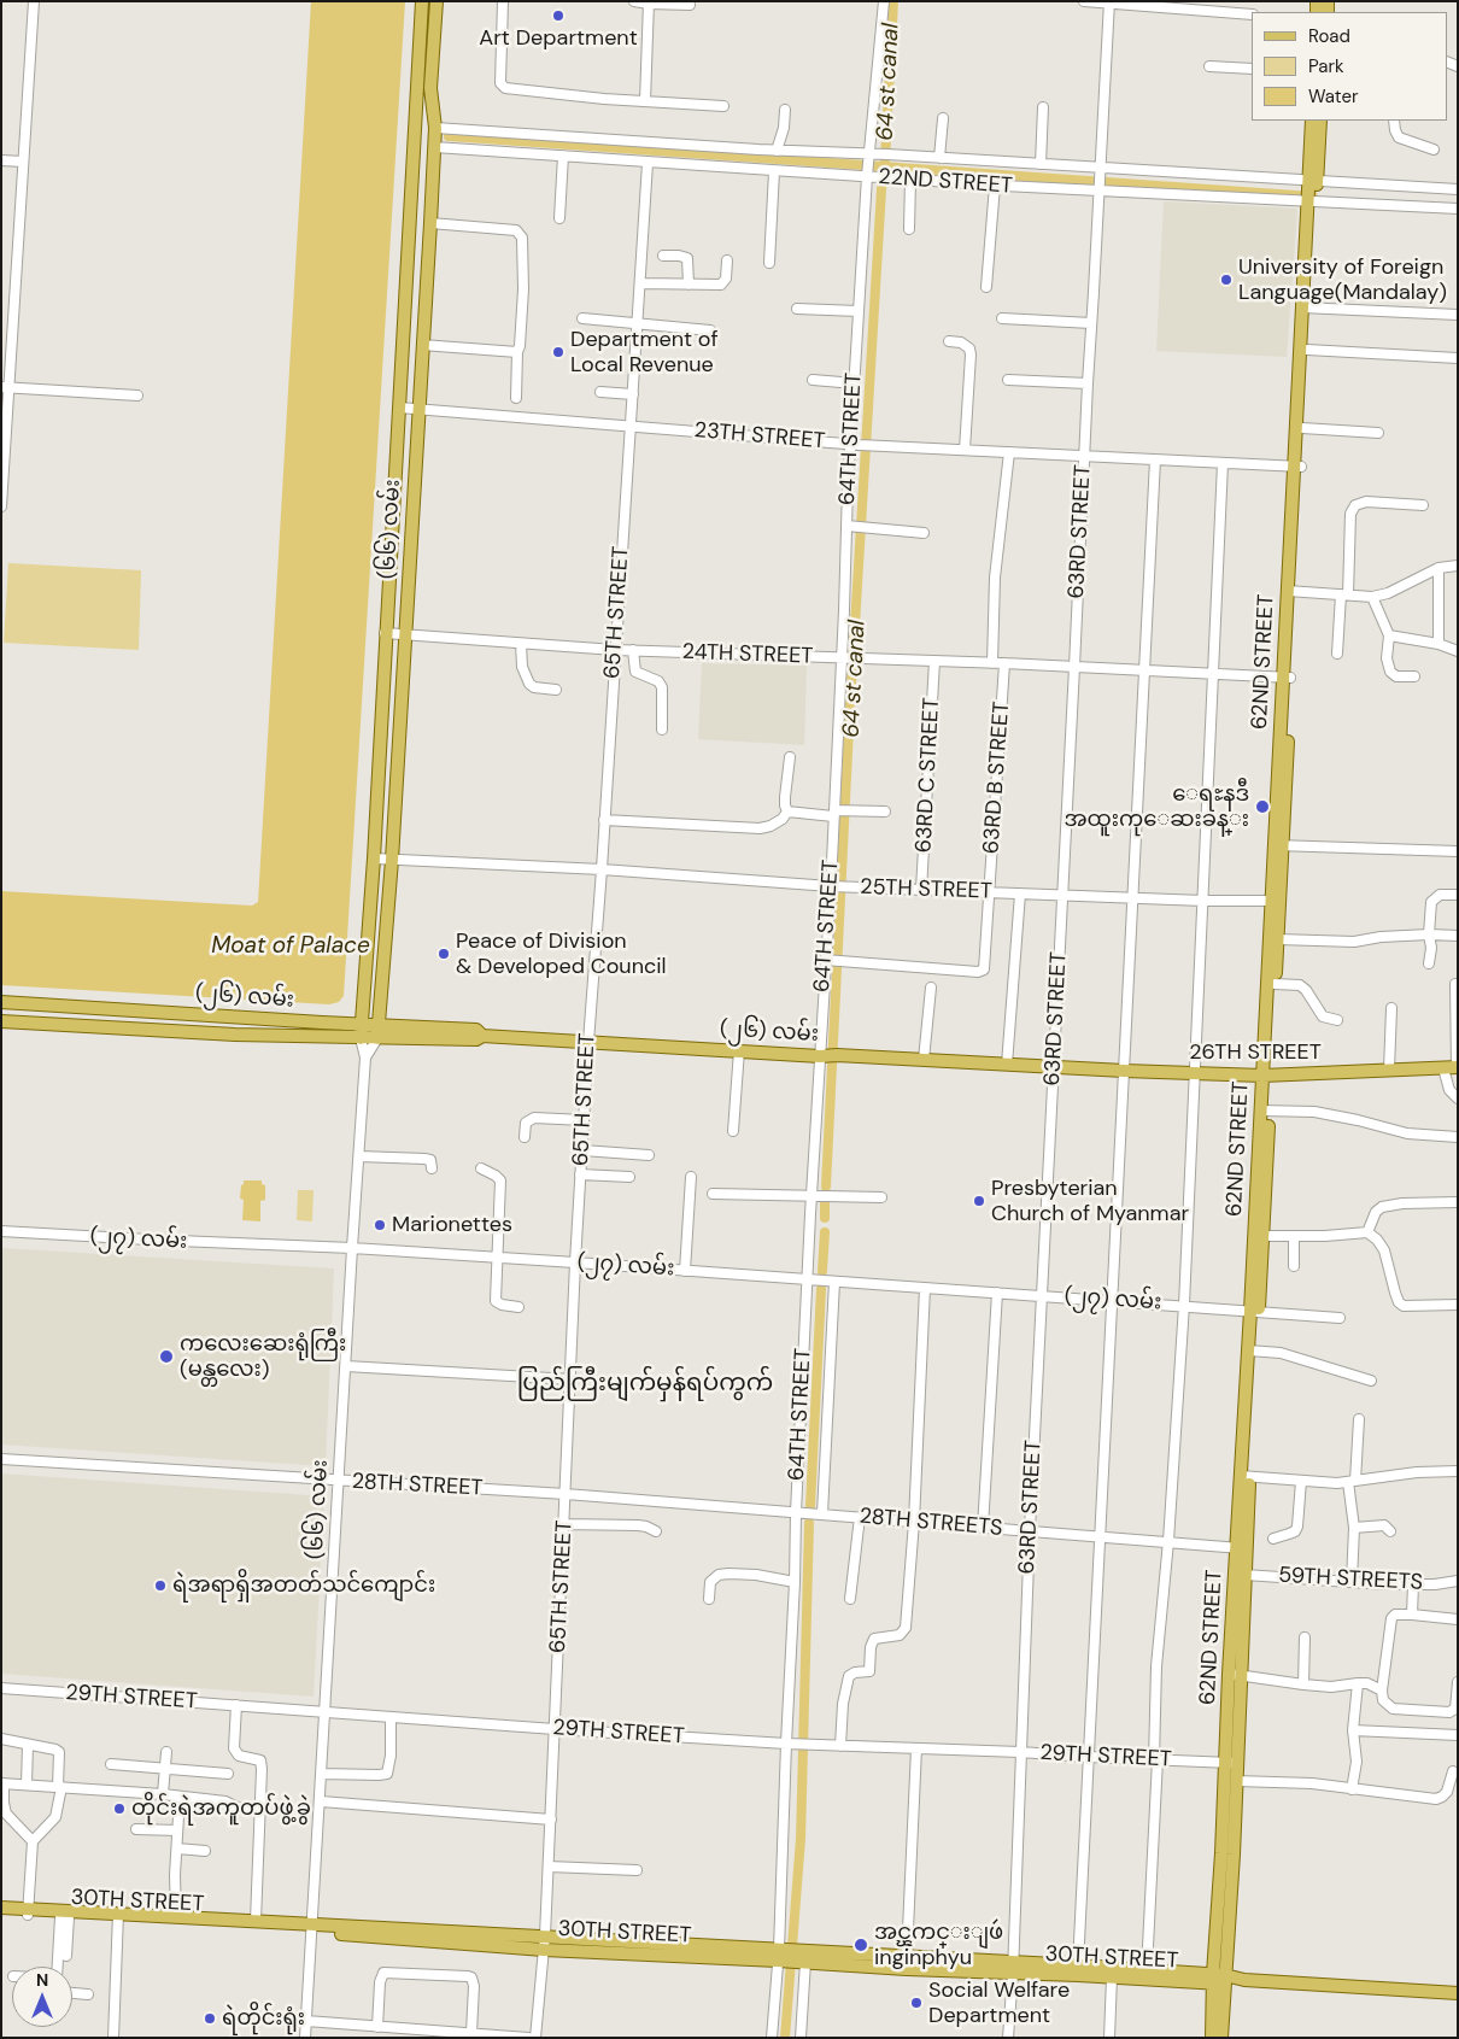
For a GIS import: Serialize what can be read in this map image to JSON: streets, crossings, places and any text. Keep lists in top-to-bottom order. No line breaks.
{"streets":{"main road":["(၆၆) လမ်း","62ND STREET","(၂၆) လမ်း","26TH STREET","30TH STREET"],"street":["22ND STREET","23TH STREET","64TH STREET","63RD STREET","65TH STREET","24TH STREET","63RD C STREET","63RD B STREET","25TH STREET","(၂၇) လမ်း","28TH STREET","28TH STREETS","59TH STREETS","29TH STREET"]},"crossings":[["22ND STREET","64TH STREET"],["22ND STREET","(၆၆) လမ်း"],["22ND STREET","63RD STREET"],["22ND STREET","65TH STREET"],["22ND STREET","62ND STREET"],["23TH STREET","64TH STREET"],["23TH STREET","(၆၆) လမ်း"],["23TH STREET","63RD STREET"],["23TH STREET","65TH STREET"],["23TH STREET","62ND STREET"],["64TH STREET","24TH STREET"],["64TH STREET","63RD B STREET"],["64TH STREET","25TH STREET"],["64TH STREET","(၂၆) လမ်း"],["64TH STREET","(၂၇) လမ်း"],["64TH STREET","28TH STREET"],["64TH STREET","28TH STREETS"],["64TH STREET","29TH STREET"],["64TH STREET","30TH STREET"],["(၆၆) လမ်း","24TH STREET"],["(၆၆) လမ်း","25TH STREET"],["(၆၆) လမ်း","(၂၆) လမ်း"],["(၆၆) လမ်း","(၂၇) လမ်း"],["(၆၆) လမ်း","28TH STREET"],["(၆၆) လမ်း","29TH STREET"],["(၆၆) လမ်း","30TH STREET"],["63RD STREET","24TH STREET"],["63RD STREET","25TH STREET"],["63RD STREET","(၂၆) လမ်း"],["63RD STREET","26TH STREET"],["63RD STREET","(၂၇) လမ်း"],["63RD STREET","28TH STREETS"],["63RD STREET","29TH STREET"],["63RD STREET","30TH STREET"],["65TH STREET","24TH STREET"],["65TH STREET","25TH STREET"],["65TH STREET","(၂၆) လမ်း"],["65TH STREET","(၂၇) လမ်း"],["65TH STREET","28TH STREET"],["65TH STREET","29TH STREET"],["65TH STREET","30TH STREET"],["24TH STREET","62ND STREET"],["24TH STREET","63RD C STREET"],["24TH STREET","63RD B STREET"],["62ND STREET","25TH STREET"],["62ND STREET","26TH STREET"],["62ND STREET","(၂၇) လမ်း"],["62ND STREET","28TH STREETS"],["62ND STREET","59TH STREETS"],["62ND STREET","29TH STREET"],["62ND STREET","30TH STREET"],["63RD C STREET","25TH STREET"],["63RD B STREET","25TH STREET"],["(၂၆) လမ်း","26TH STREET"],["28TH STREET","28TH STREETS"]],"districts":["ပြည်ကြီးမျက်မှန်ရပ်ကွက်"],"water":["64 st canal","Moat of Palace"],"places":["Art Department","University of Foreign Language(Mandalay)","Department of Local Revenue","ေရႊနဒီ အထူးကုေဆးခန္း","Peace of Division & Developed Council","Presbyterian Church of Myanmar","Marionettes","ကလေးဆေးရုံကြီး (မန္တလေး)","ရဲအရာရှိအတတ်သင်ကျောင်း","တိုင်းရဲအကူတပ်ဖွဲ့ခွဲ","အင္ၾကင္းျဖဴ inginphyu","Social Welfare Department","ရဲတိုင်းရုံး"],"legend":["Road","Park","Water"],"north":"top"}
